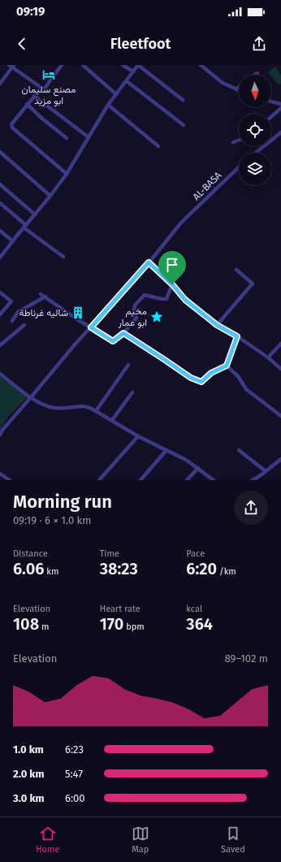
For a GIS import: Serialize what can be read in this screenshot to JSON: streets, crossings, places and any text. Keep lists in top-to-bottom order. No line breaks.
{"streets":{"street":["AL-BASA"]},"places":{"hotel":["مصنع سليمان ابو مزيد"],"building":["شاليه غرناطة"],"place":["مخيم ابو عمار"]},"north":"bottom","page":{"status":"09:19","header":"Fleetfoot","heading":["Morning run","09:19 · 6 × 1.0 km"],"stats":[["Distance","6.06 km"],["Time","38:23"],["Pace","6:20 /km"],["Elevation","108 m"],["Heart rate","170 bpm"],["kcal","364"]],"chart":["Elevation","89–102 m"],"list":[{"name":"1.0 km","note":"6:23"},{"name":"2.0 km","note":"5:47"},{"name":"3.0 km","note":"6:00"}],"tabs":["Home","Map","Saved"]}}
